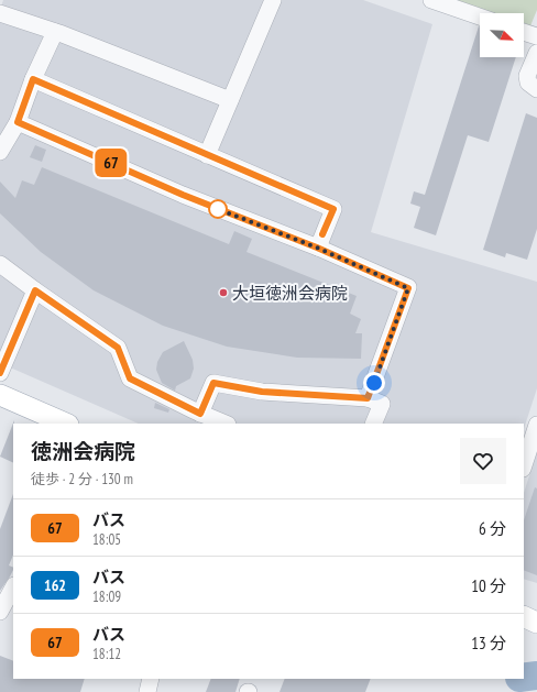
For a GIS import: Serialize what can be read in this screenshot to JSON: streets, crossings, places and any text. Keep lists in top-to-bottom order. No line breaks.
{"places":["大垣徳洲会病院"],"lines":["bus line 67"],"north":"bottom right","page":{"on_map":"67","heading":["徳洲会病院","徒歩 · 2 分 · 130 m"],"list":[{"mark":"67","name":"バス","note":"18:05","value":"6 分"},{"mark":"162","name":"バス","note":"18:09","value":"10 分"},{"mark":"67","name":"バス","note":"18:12","value":"13 分"}]}}
